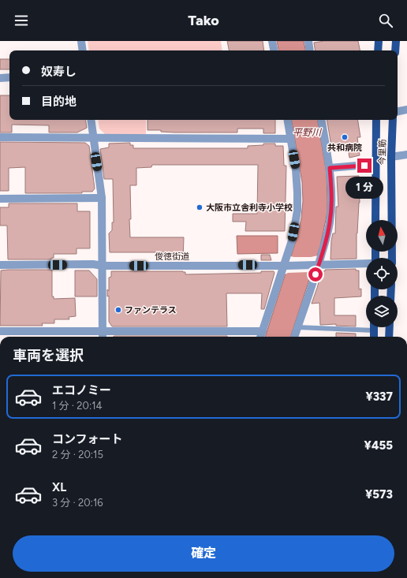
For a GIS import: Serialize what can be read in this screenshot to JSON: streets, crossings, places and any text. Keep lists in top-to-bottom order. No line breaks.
{"streets":{"main road":["今里筋"],"street":["俊徳街道"]},"water":["平野川"],"places":["共和病院","大阪市立舎利寺小学校","ファンテラス"],"north":"top","page":{"header":"Tako","banner":["奴寿し","目的地"],"bubble":"1 分","heading":"車両を選択","list":[{"name":"エコノミー","note":"1 分 · 20:14","value":"¥337"},{"name":"コンフォート","note":"2 分 · 20:15","value":"¥455"},{"name":"XL","note":"3 分 · 20:16","value":"¥573"}],"buttons":"確定"}}
